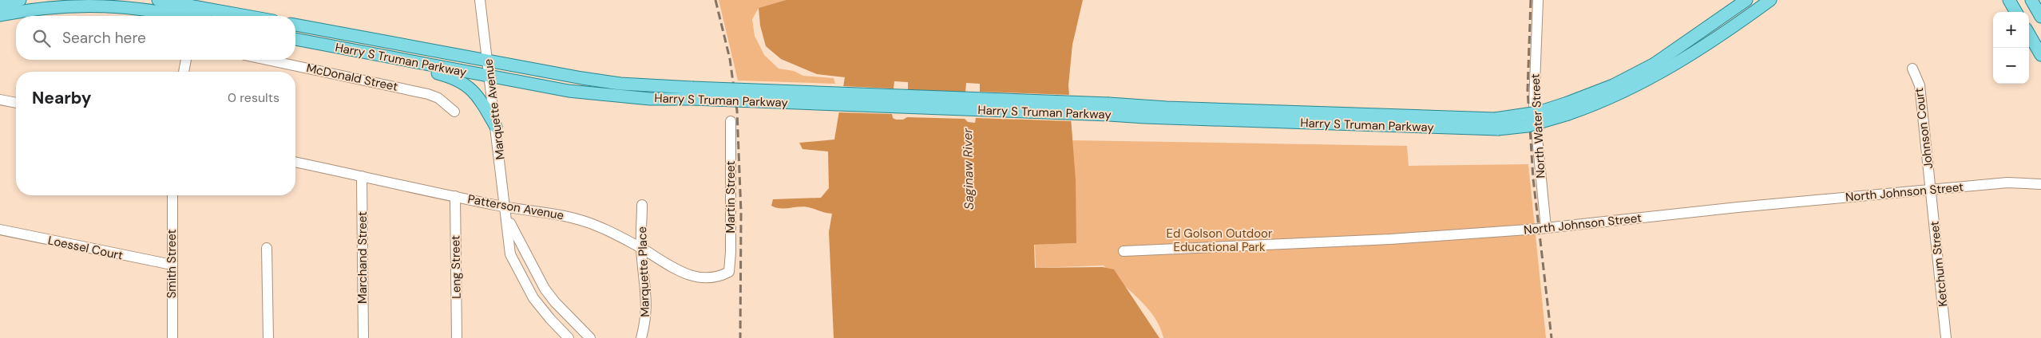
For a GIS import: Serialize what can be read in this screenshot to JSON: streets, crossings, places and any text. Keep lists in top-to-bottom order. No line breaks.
{"streets":{"main road":["Harry S Truman Parkway"],"street":["McDonald Street","Marquette Avenue","North Water Street","Johnson Court","North Johnson Street","Martin Street","Patterson Avenue","Loessel Court","Marchand Street","Smith Street","Ketchum Street","Leng Street","Marquette Place"]},"crossings":[["Harry S Truman Parkway","Marquette Avenue"],["Marquette Avenue","Patterson Avenue"],["North Water Street","North Johnson Street"],["Johnson Court","North Johnson Street"],["Johnson Court","Ketchum Street"],["North Johnson Street","Ketchum Street"],["Martin Street","Patterson Avenue"],["Patterson Avenue","Marchand Street"],["Patterson Avenue","Leng Street"],["Patterson Avenue","Marquette Place"],["Loessel Court","Smith Street"]],"water":["Saginaw River"],"parks":["Ed Golson Outdoor Educational Park"],"page":{"map_buttons":["+","−"],"search":"Search here","heading":["Nearby","0 results"]}}
